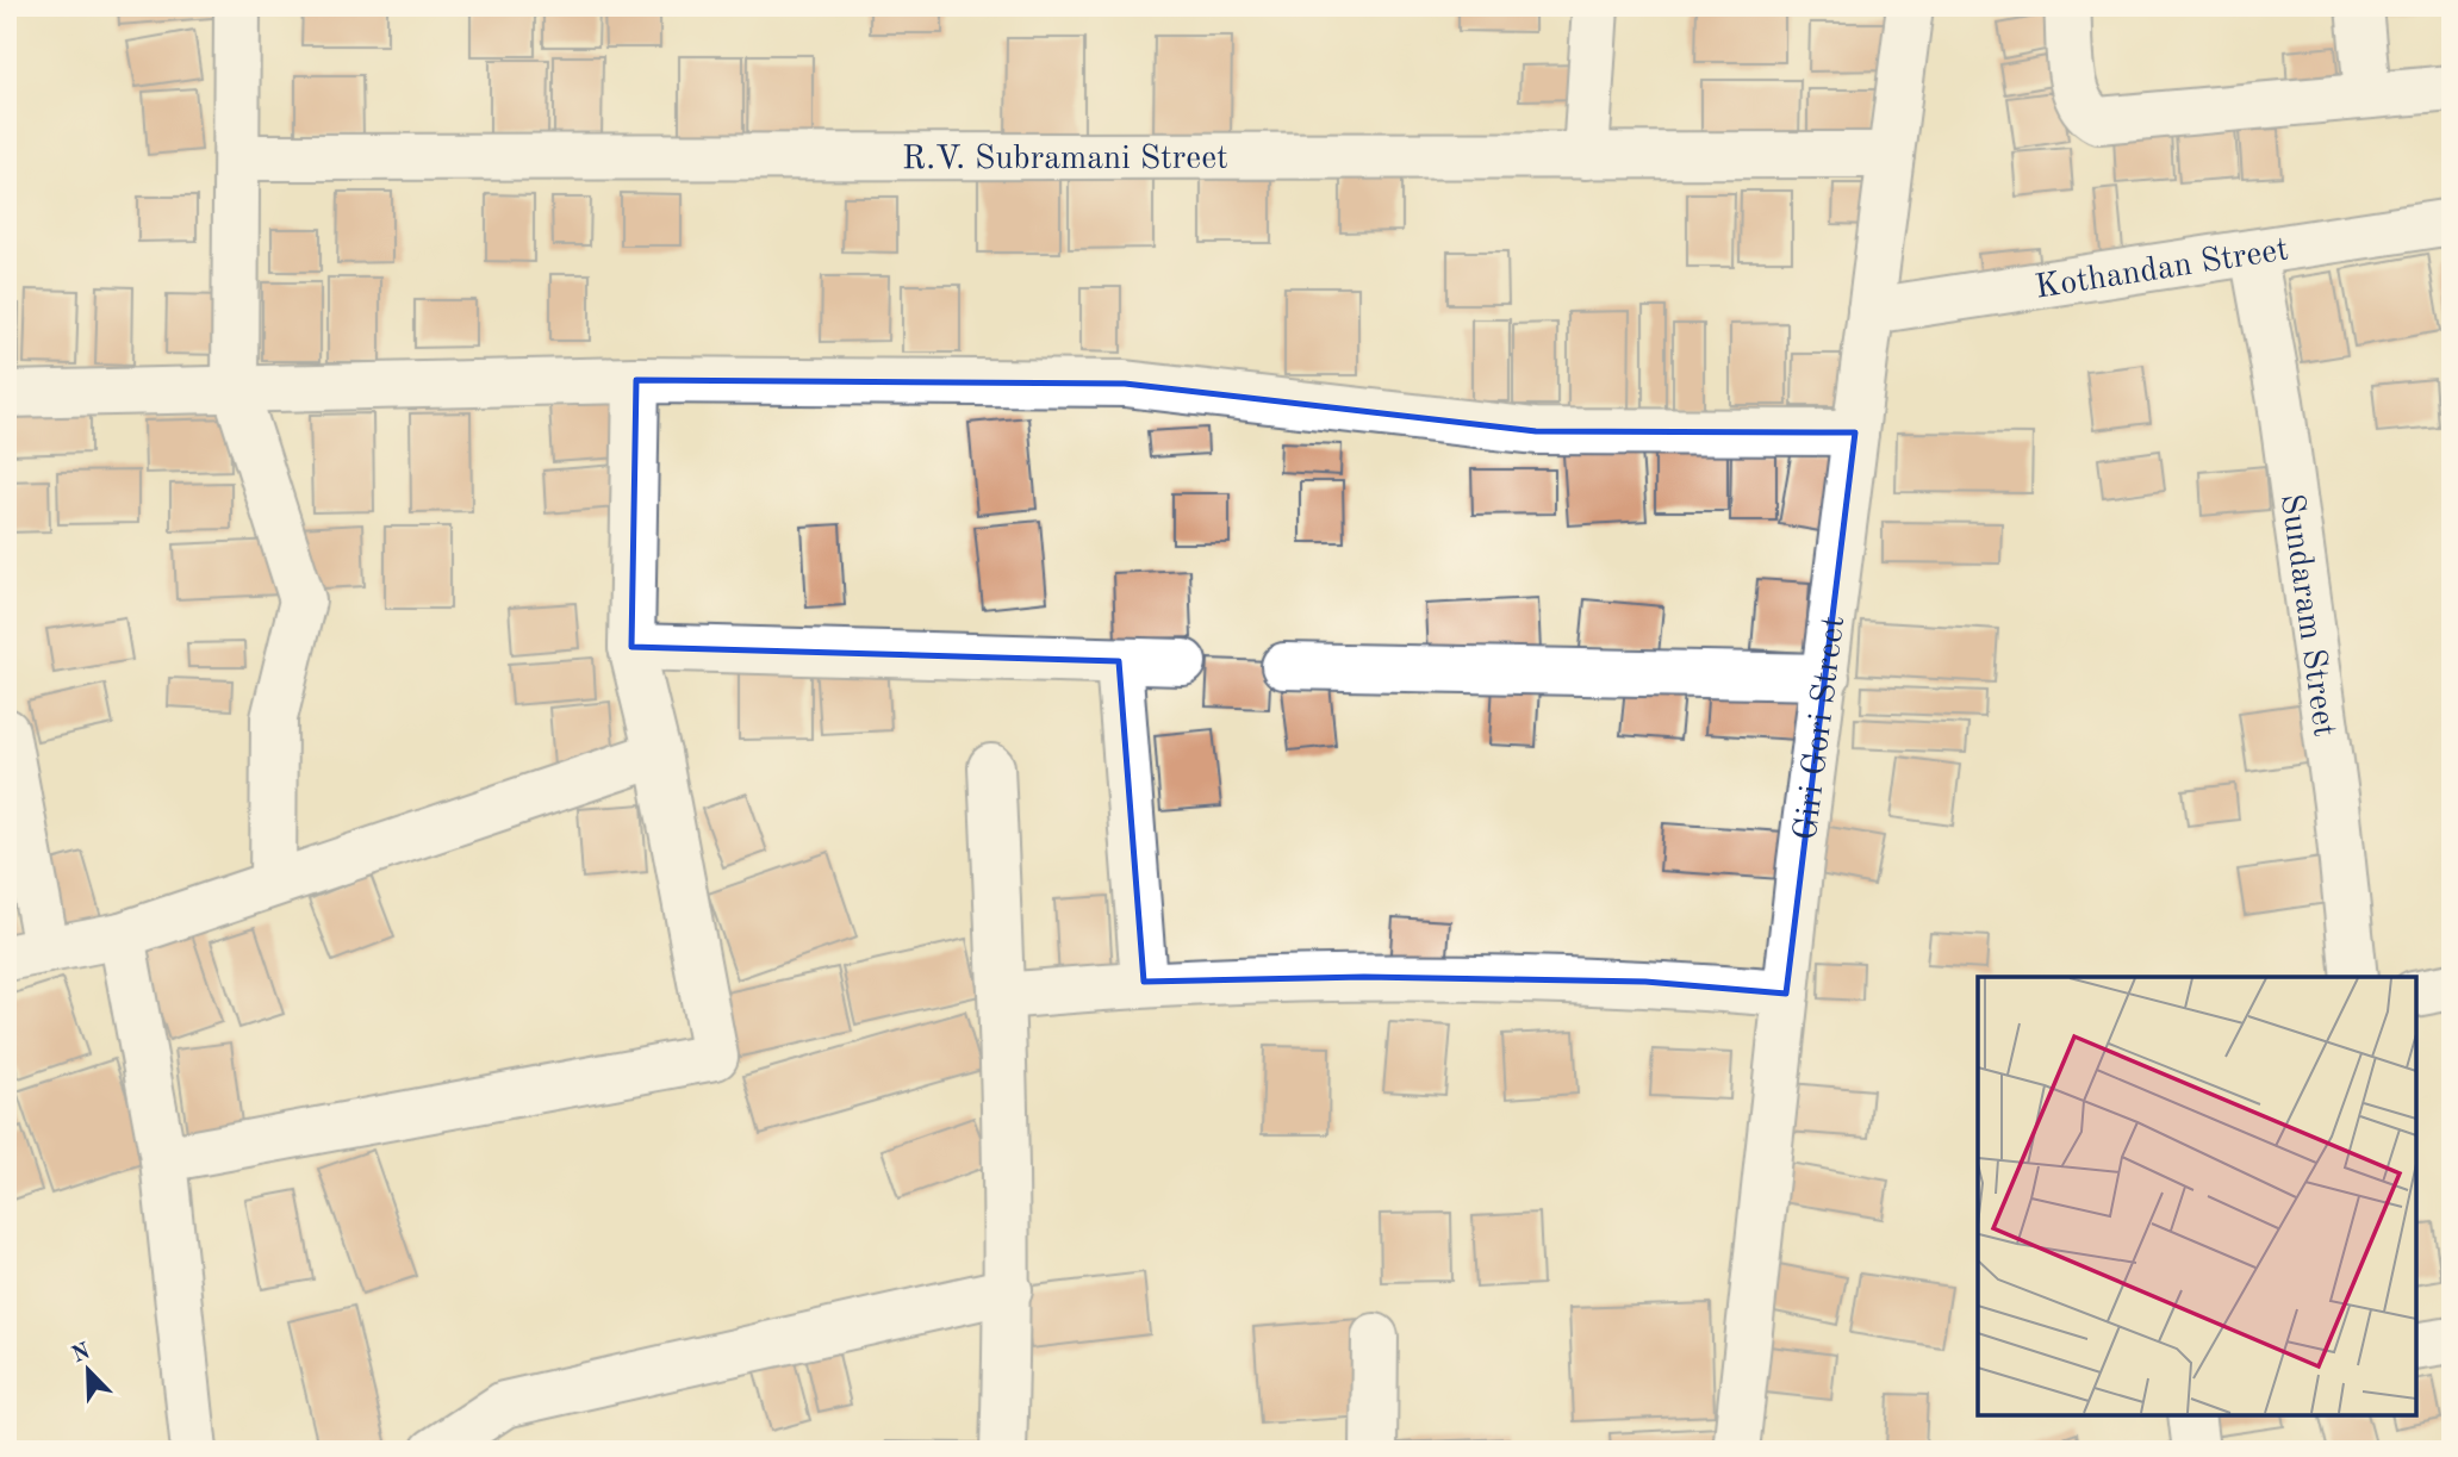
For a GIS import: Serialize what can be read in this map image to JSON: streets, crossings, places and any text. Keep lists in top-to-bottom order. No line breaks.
{"streets":{"street":["R.V. Subramani Street","Kothandan Street","Sundaram Street","Giri Gori Street"]},"crossings":[["R.V. Subramani Street","Giri Gori Street"],["Kothandan Street","Sundaram Street"],["Kothandan Street","Giri Gori Street"]],"north":"top left"}
